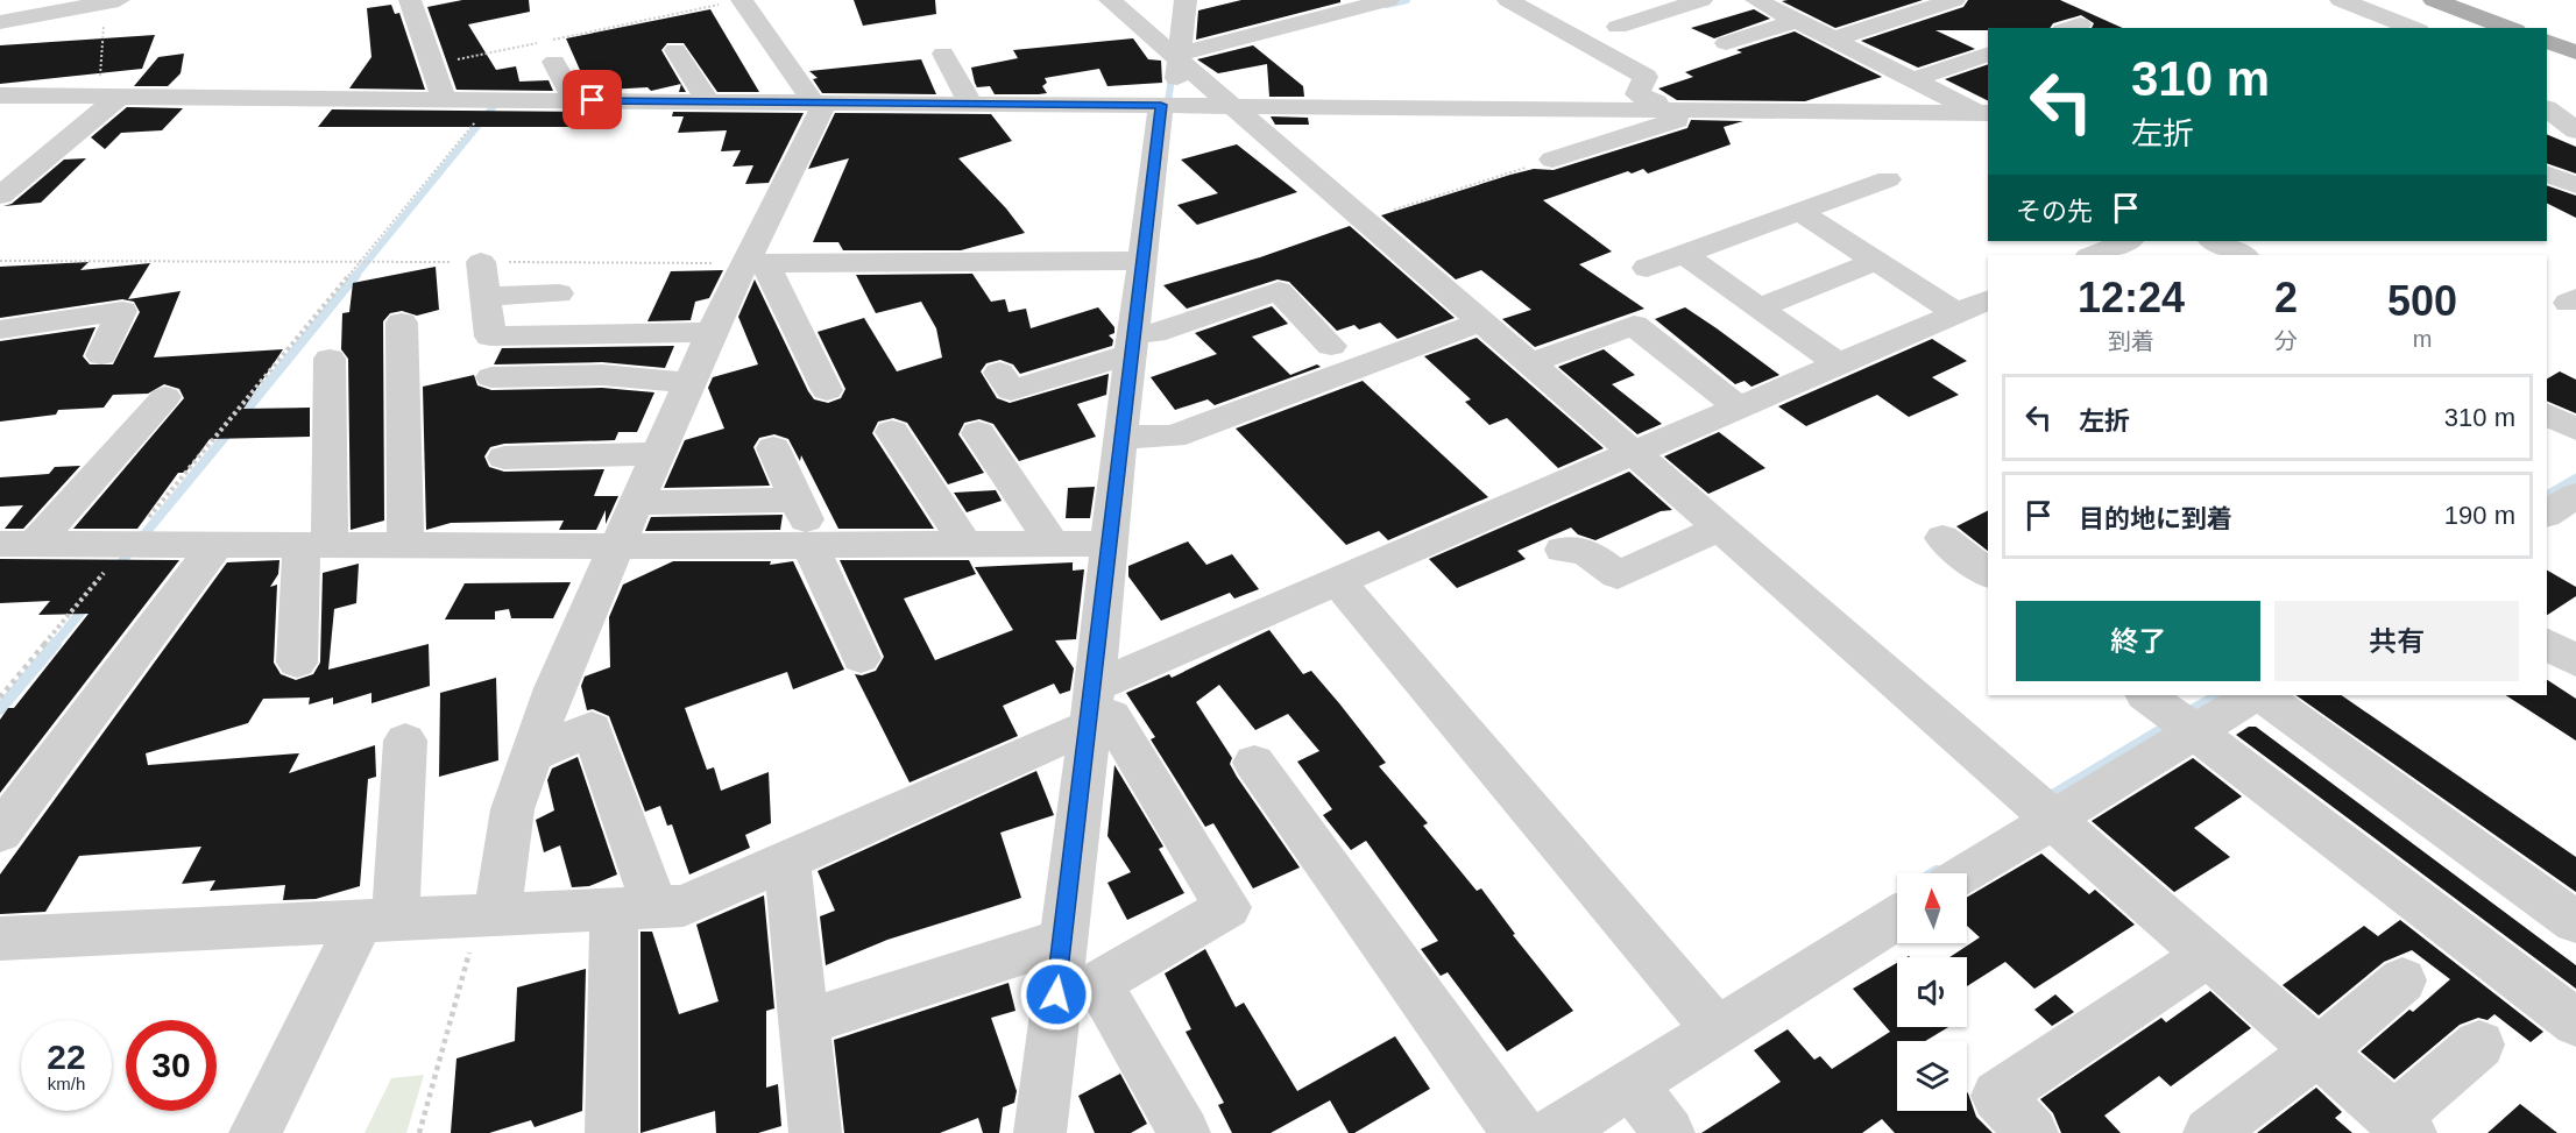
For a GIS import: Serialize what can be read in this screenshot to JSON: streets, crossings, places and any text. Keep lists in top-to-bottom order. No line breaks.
{"north":"top","page":{"turn":["310 m","左折"],"then":"その先","eta":["12:24","到着","2","分","500","m"],"list":[{"name":"左折","value":"310 m"},{"name":"目的地に到着","value":"190 m"}],"buttons":["終了","共有"],"speed":"22 km/h","limit":"30"}}
